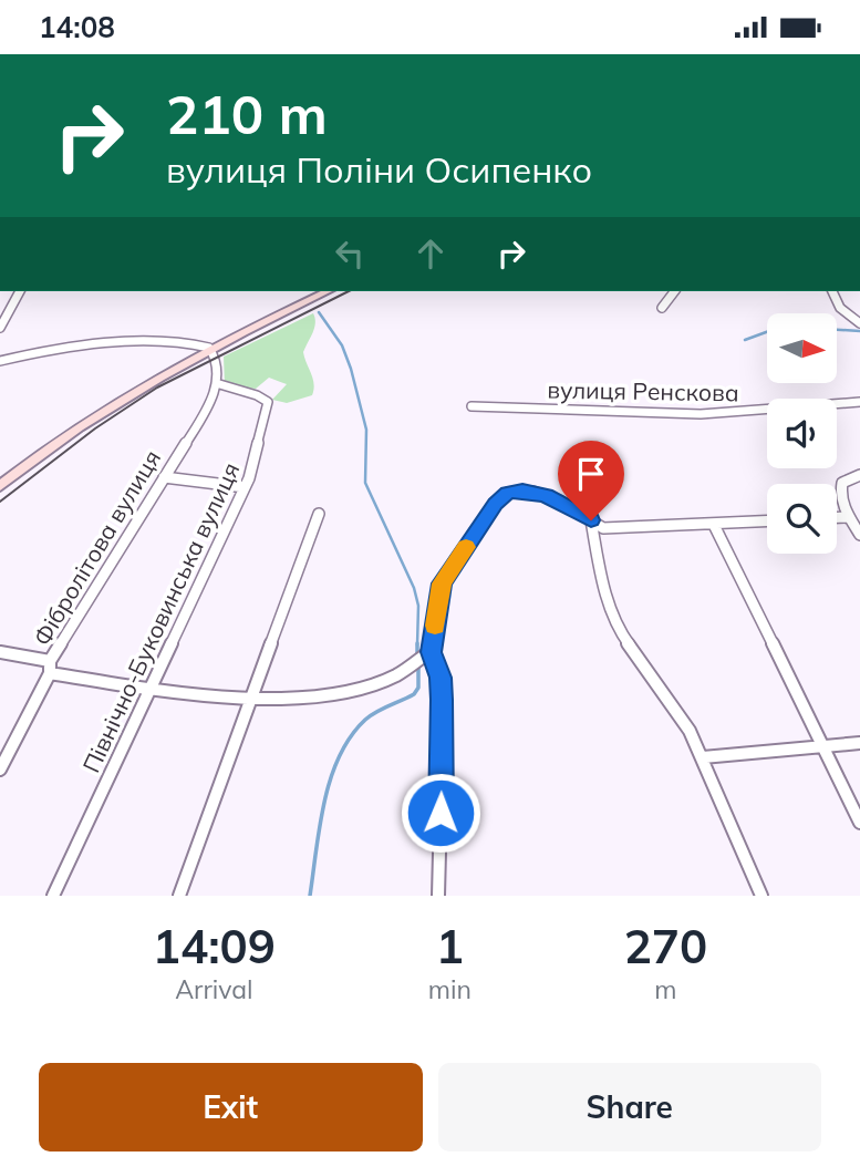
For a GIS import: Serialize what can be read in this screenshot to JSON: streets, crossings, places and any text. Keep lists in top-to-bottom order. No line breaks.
{"streets":{"street":["вулиця Ренскова","Фібролітова вулиця","Північно-Буковинська вулиця"]},"crossings":[["Фібролітова вулиця","Північно-Буковинська вулиця"]],"north":"right","page":{"status":"14:08","turn":["210 m","вулиця Поліни Осипенко"],"eta":["14:09","Arrival","1","min","270","m"],"buttons":["Exit","Share"]}}
